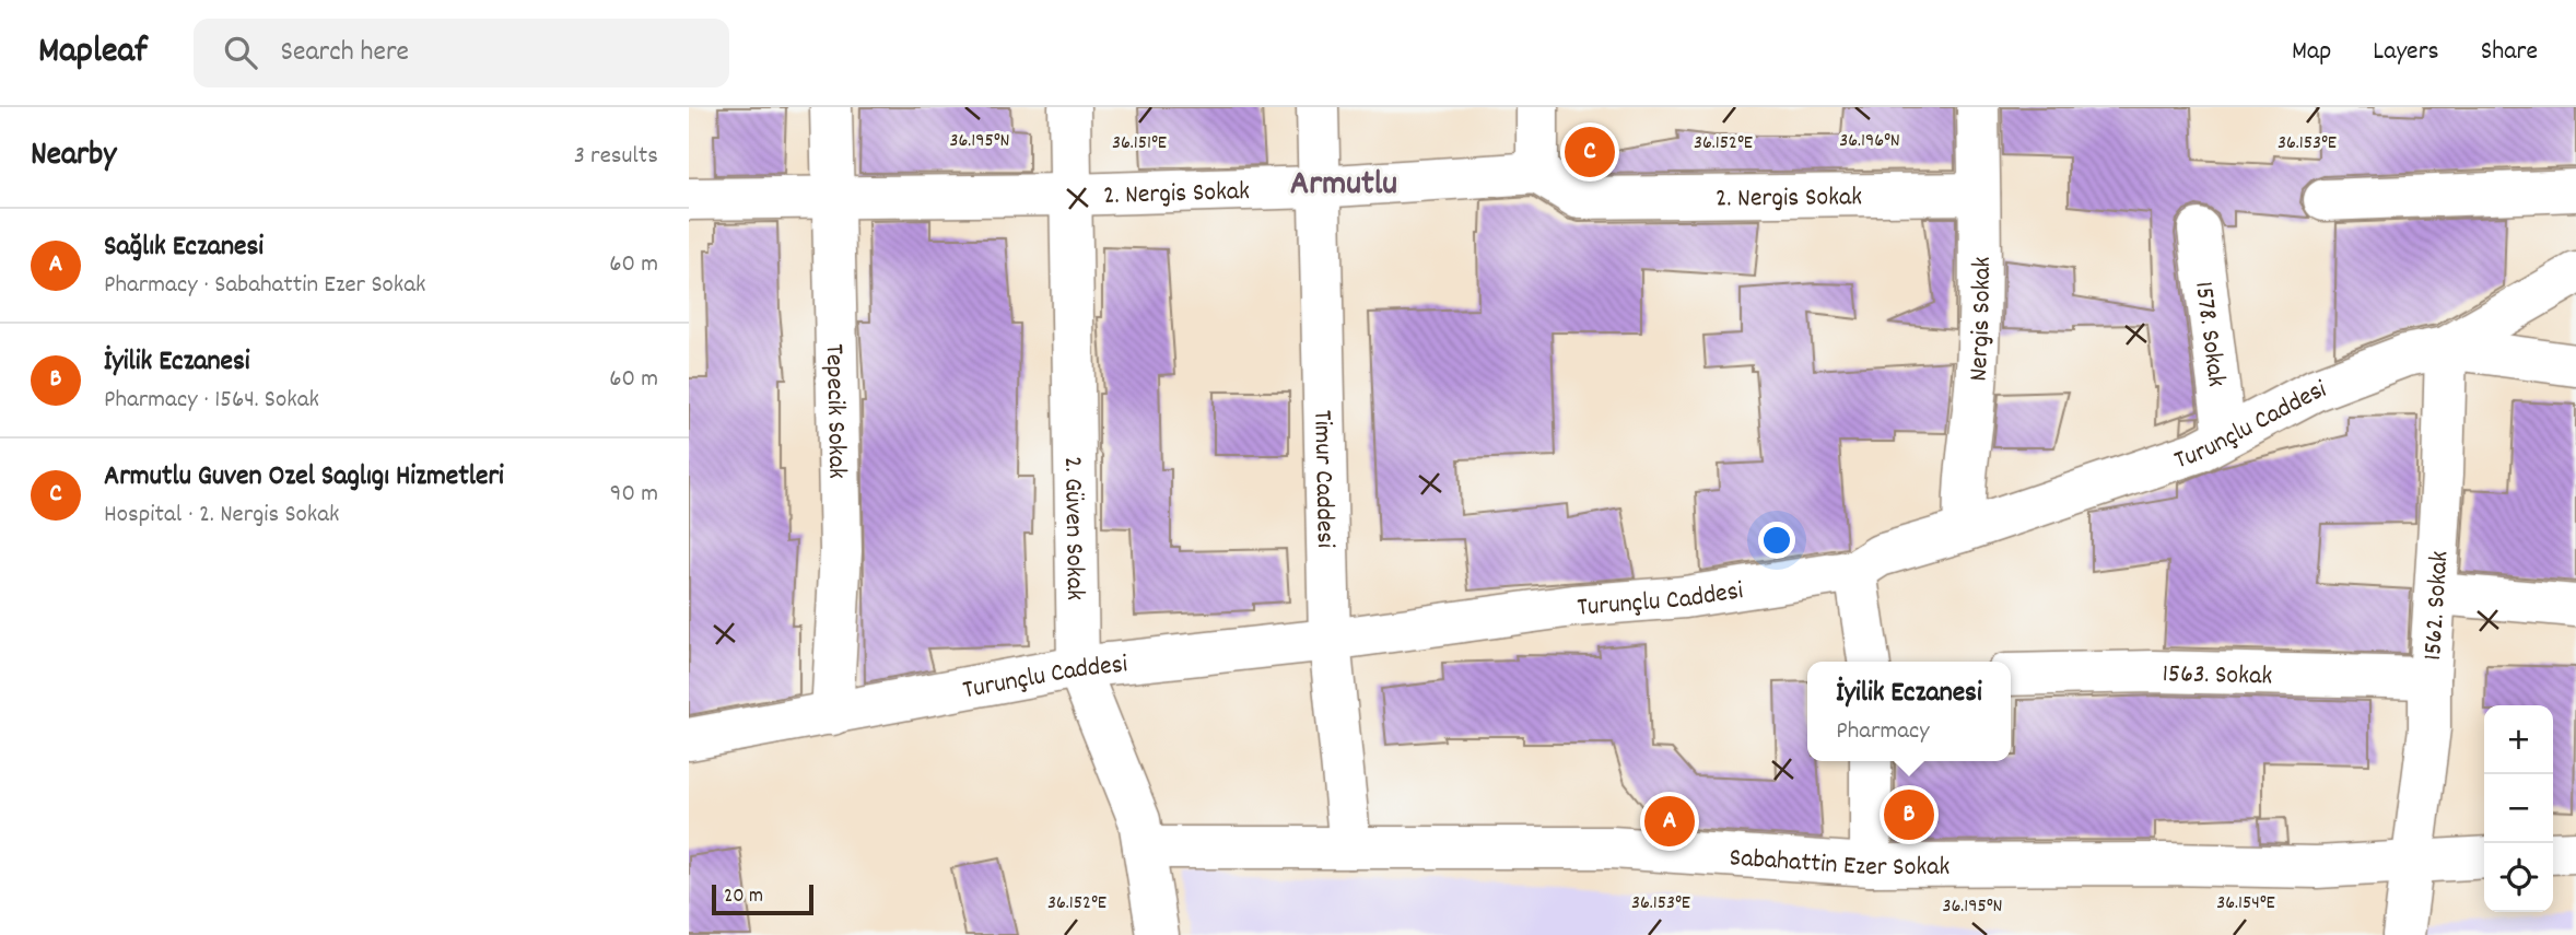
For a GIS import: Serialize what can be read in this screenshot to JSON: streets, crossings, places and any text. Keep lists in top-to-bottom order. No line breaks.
{"streets":{"street":["2. Nergis Sokak","Nergis Sokak","1578. Sokak","Tepecik Sokak","Turunçlu Caddesi","Timur Caddesi","2. Güven Sokak","1562. Sokak","1563. Sokak","Sabahattin Ezer Sokak"]},"crossings":[["2. Nergis Sokak","Nergis Sokak"],["2. Nergis Sokak","Tepecik Sokak"],["2. Nergis Sokak","Timur Caddesi"],["2. Nergis Sokak","2. Güven Sokak"],["Nergis Sokak","Turunçlu Caddesi"],["1578. Sokak","Turunçlu Caddesi"],["Tepecik Sokak","Turunçlu Caddesi"],["Turunçlu Caddesi","Timur Caddesi"],["Turunçlu Caddesi","2. Güven Sokak"],["Turunçlu Caddesi","1562. Sokak"],["Timur Caddesi","Sabahattin Ezer Sokak"],["2. Güven Sokak","Sabahattin Ezer Sokak"],["1562. Sokak","1563. Sokak"],["1562. Sokak","Sabahattin Ezer Sokak"]],"districts":["Armutlu"],"scale_bar":"20 m","page":{"header":"Mapleaf","search":"Search here","nav":["Map","Layers","Share"],"heading":["Nearby","3 results"],"pins":["C","B","A"],"list":[{"mark":"A","name":"Sağlık Eczanesi","note":"Pharmacy · Sabahattin Ezer Sokak","value":"60 m"},{"mark":"B","name":"İyilik Eczanesi","note":"Pharmacy · 1564. Sokak","value":"60 m"},{"mark":"C","name":"Armutlu Guven Ozel Saglıgı Hizmetleri","note":"Hospital · 2. Nergis Sokak","value":"90 m"}],"popup":["İyilik Eczanesi","Pharmacy"],"map_buttons":["+","−"],"scale":"20 m"},"coordinates":["36.195°N","36.196°N","36.151°E","36.152°E","36.153°E","36.154°E"]}
